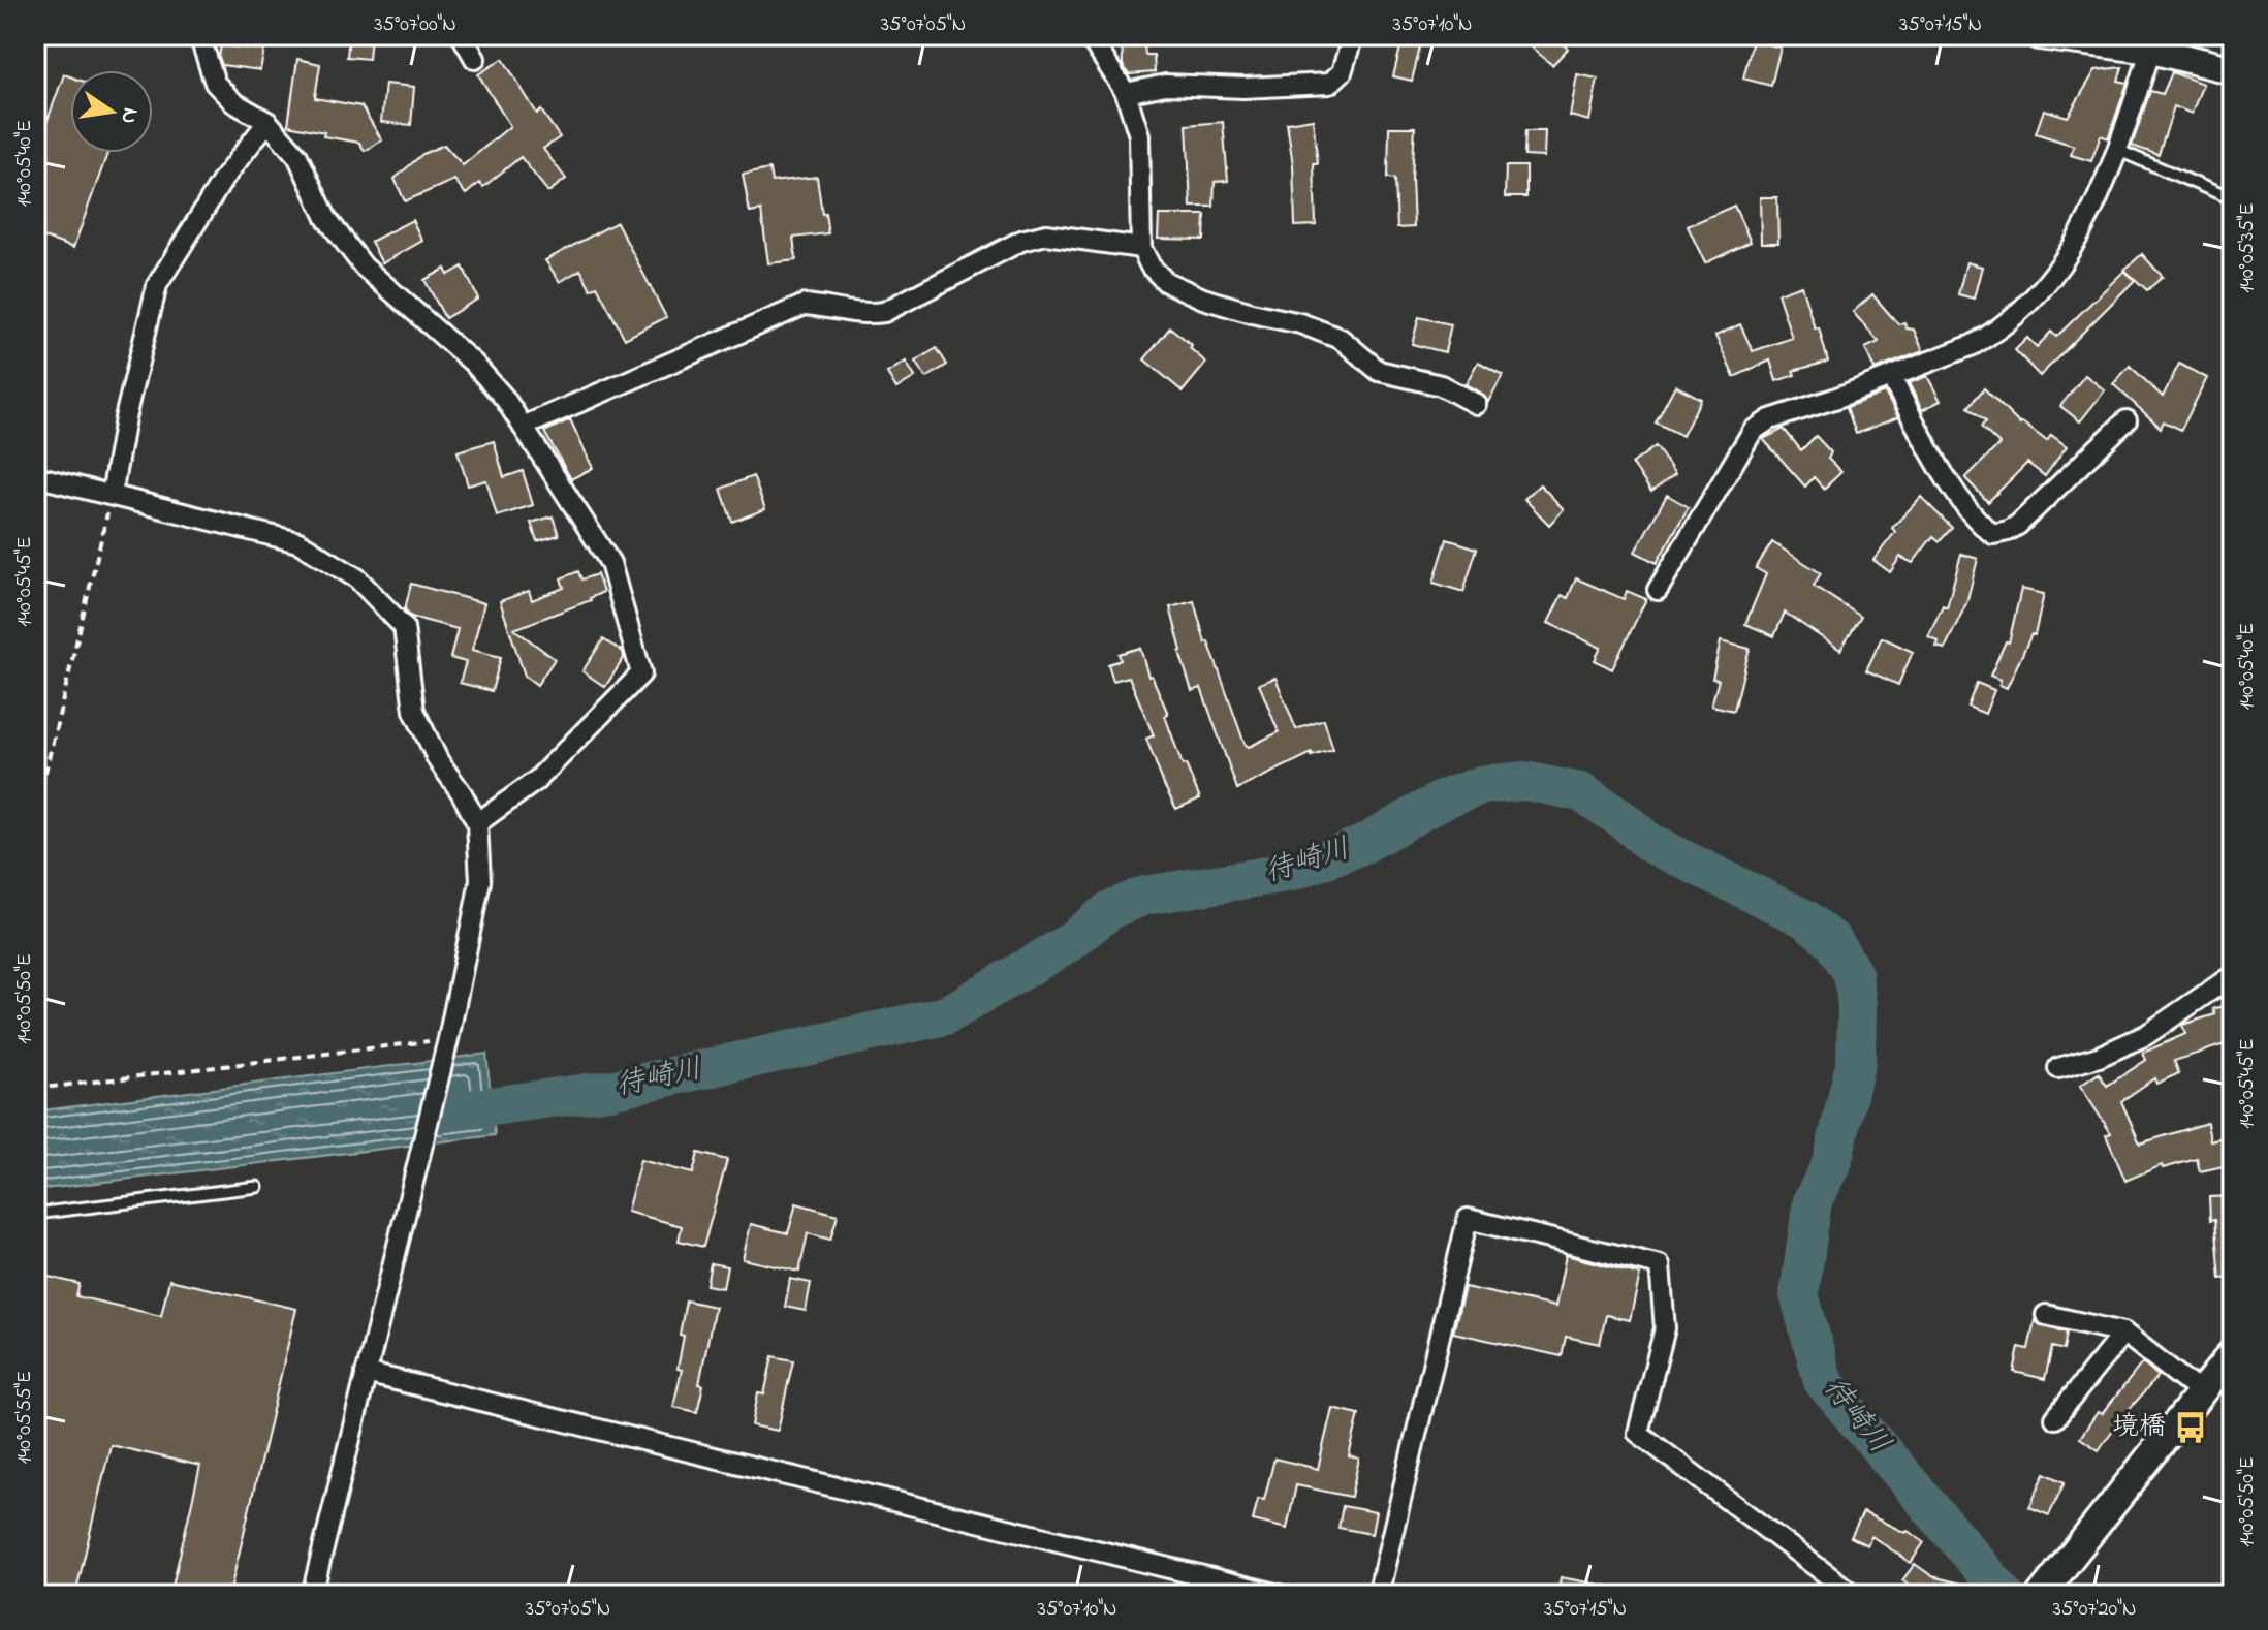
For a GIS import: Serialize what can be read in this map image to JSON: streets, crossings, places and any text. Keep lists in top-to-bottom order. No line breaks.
{"water":["待崎川"],"places":{"bus stop":["境橋"]},"north":"right","coordinates":["35°07'00\"N","35°07'05\"N","35°07'10\"N","35°07'15\"N","140°05'40\"E","140°05'35\"E","140°05'45\"E","140°05'50\"E","140°05'55\"E","35°07'20\"N"]}
